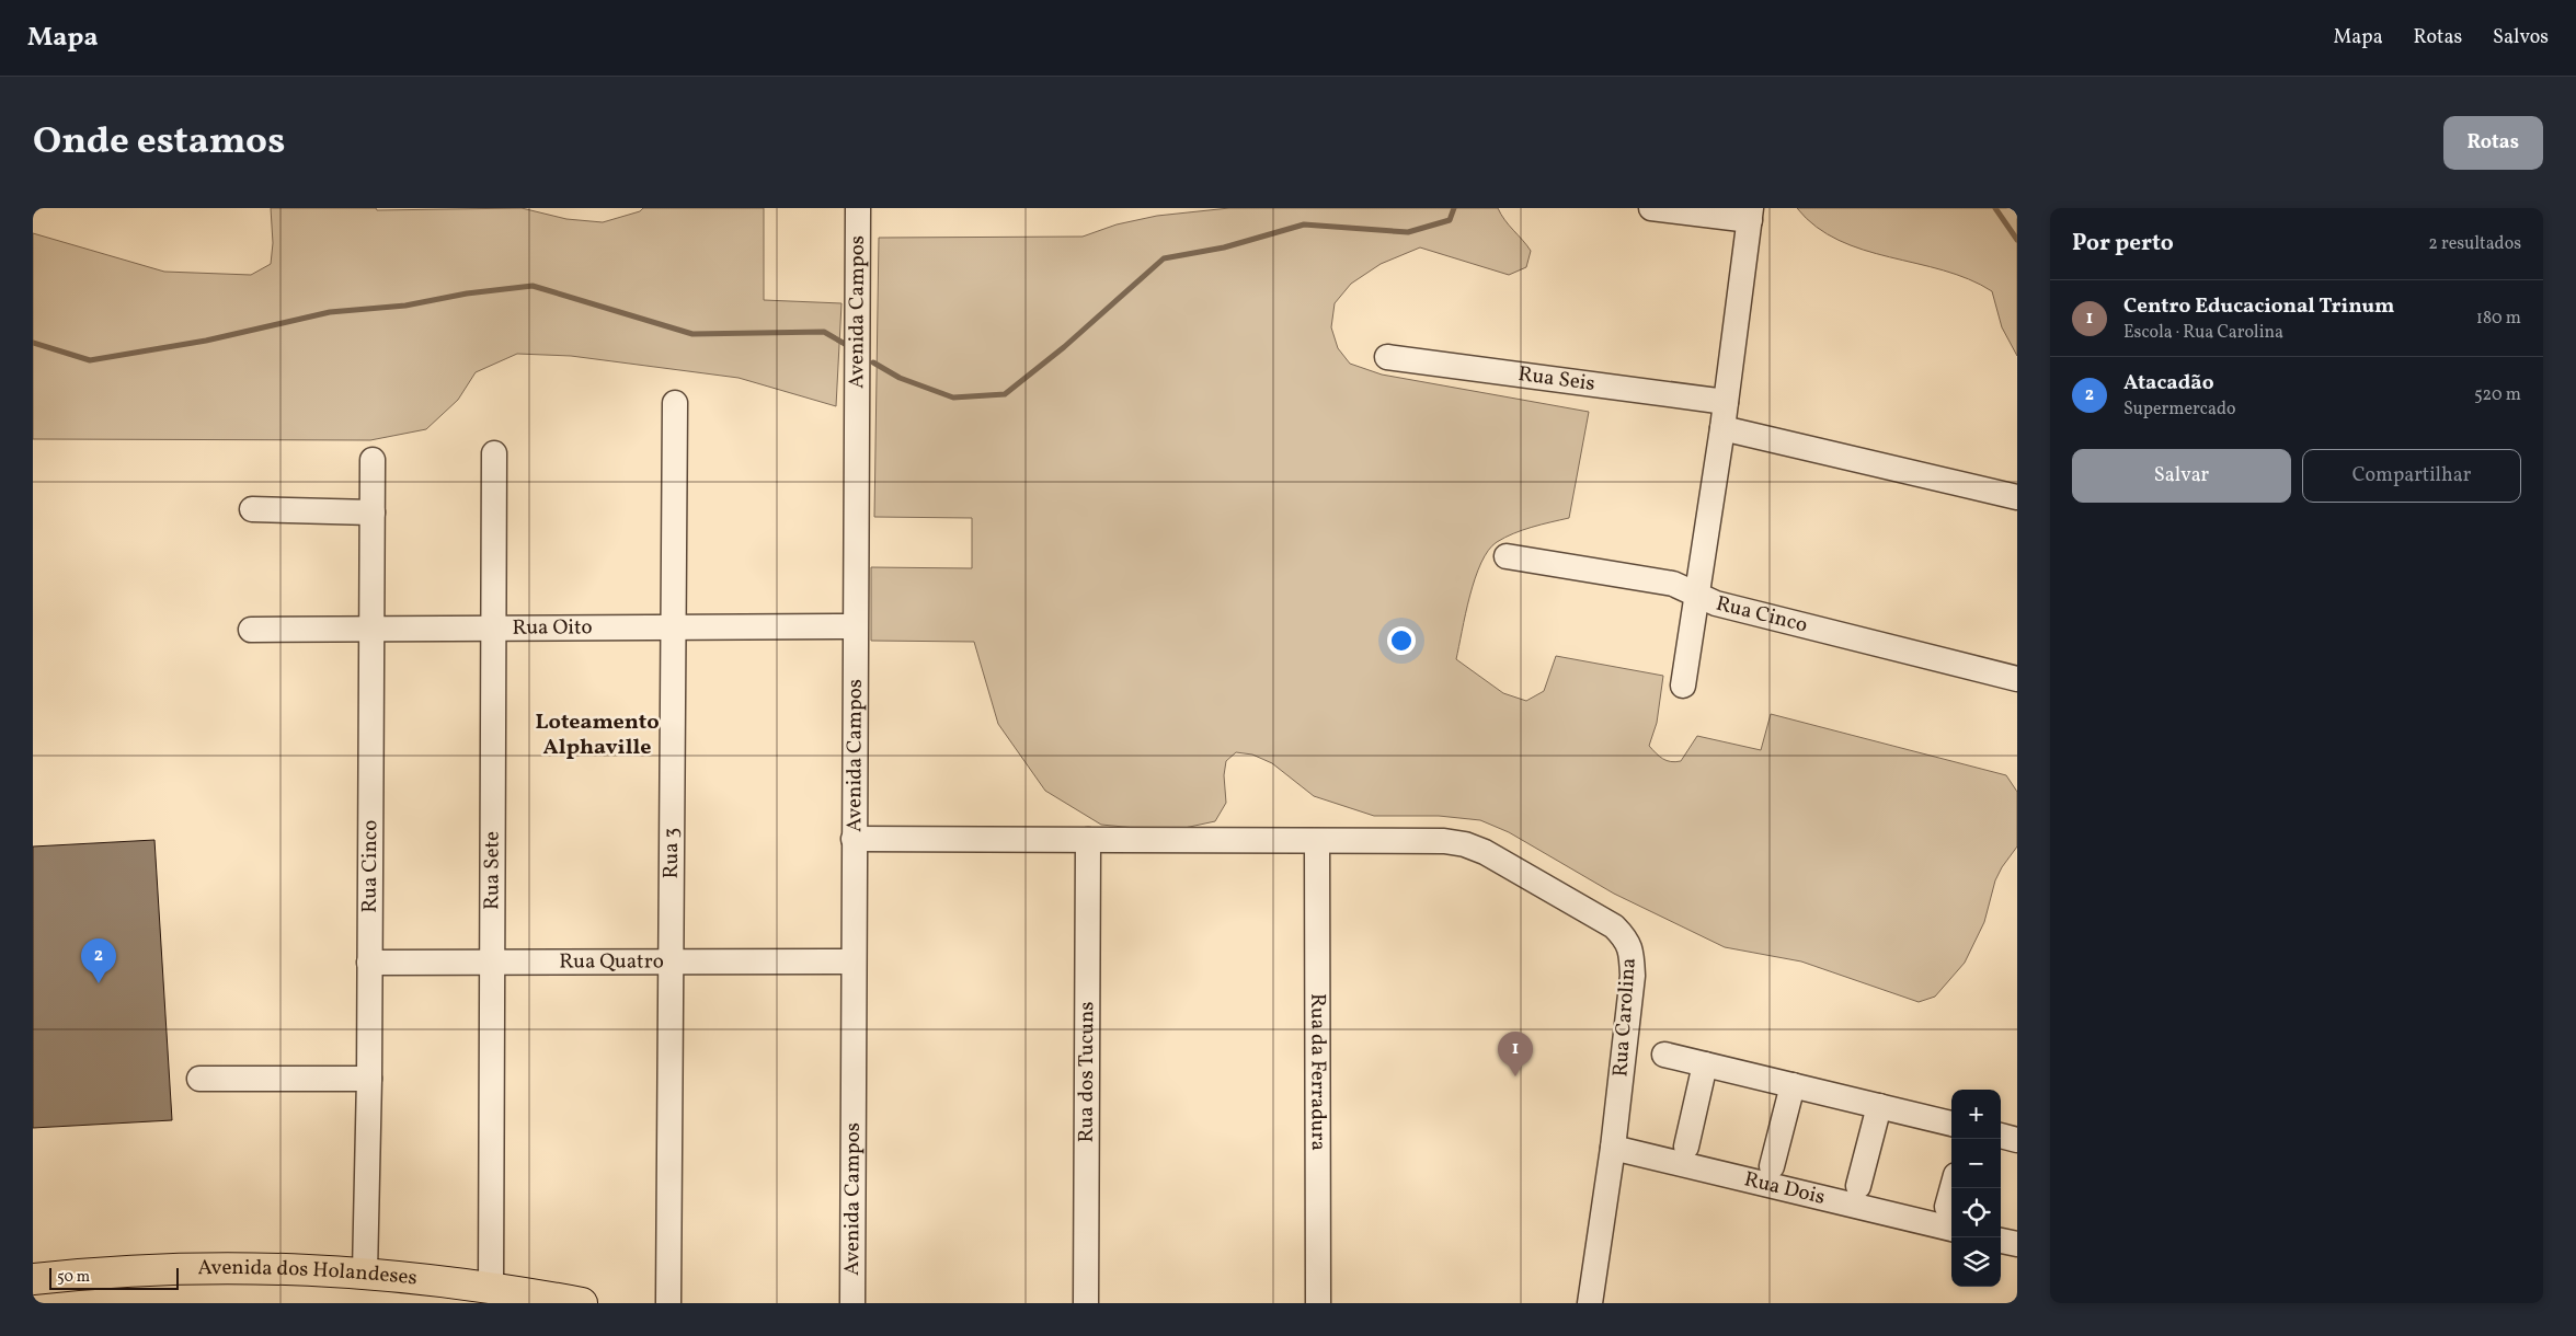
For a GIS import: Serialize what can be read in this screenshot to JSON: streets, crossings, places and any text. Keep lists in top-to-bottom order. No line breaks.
{"streets":{"main road":["Avenida dos Holandeses"],"street":["Avenida Campos","Rua Seis","Rua Cinco","Rua Oito","Rua 3","Rua Sete","Rua Quatro","Rua Carolina","Rua dos Tucuns","Rua da Ferradura","Rua Dois"]},"crossings":[["Avenida Campos","Rua Oito"],["Avenida Campos","Rua Quatro"],["Avenida Campos","Rua Carolina"],["Rua Cinco","Rua Oito"],["Rua Cinco","Rua Quatro"],["Rua Cinco","Avenida dos Holandeses"],["Rua Oito","Rua 3"],["Rua Oito","Rua Sete"],["Rua 3","Rua Quatro"],["Rua Sete","Rua Quatro"],["Rua Sete","Avenida dos Holandeses"],["Rua Carolina","Rua dos Tucuns"],["Rua Carolina","Rua da Ferradura"],["Rua Carolina","Rua Dois"]],"districts":["Loteamento Alphaville"],"scale_bar":"50 m","page":{"header":"Mapa","nav":["Mapa","Rotas","Salvos"],"title":"Onde estamos","buttons":["Rotas",["Salvar","Compartilhar"]],"heading":["Por perto","2 resultados"],"list":[{"mark":"1","name":"Centro Educacional Trinum","note":"Escola · Rua Carolina","value":"180 m"},{"mark":"2","name":"Atacadão","note":"Supermercado","value":"520 m"}],"pins":["2","1"],"map_buttons":["+","−"],"scale":"50 m"}}
